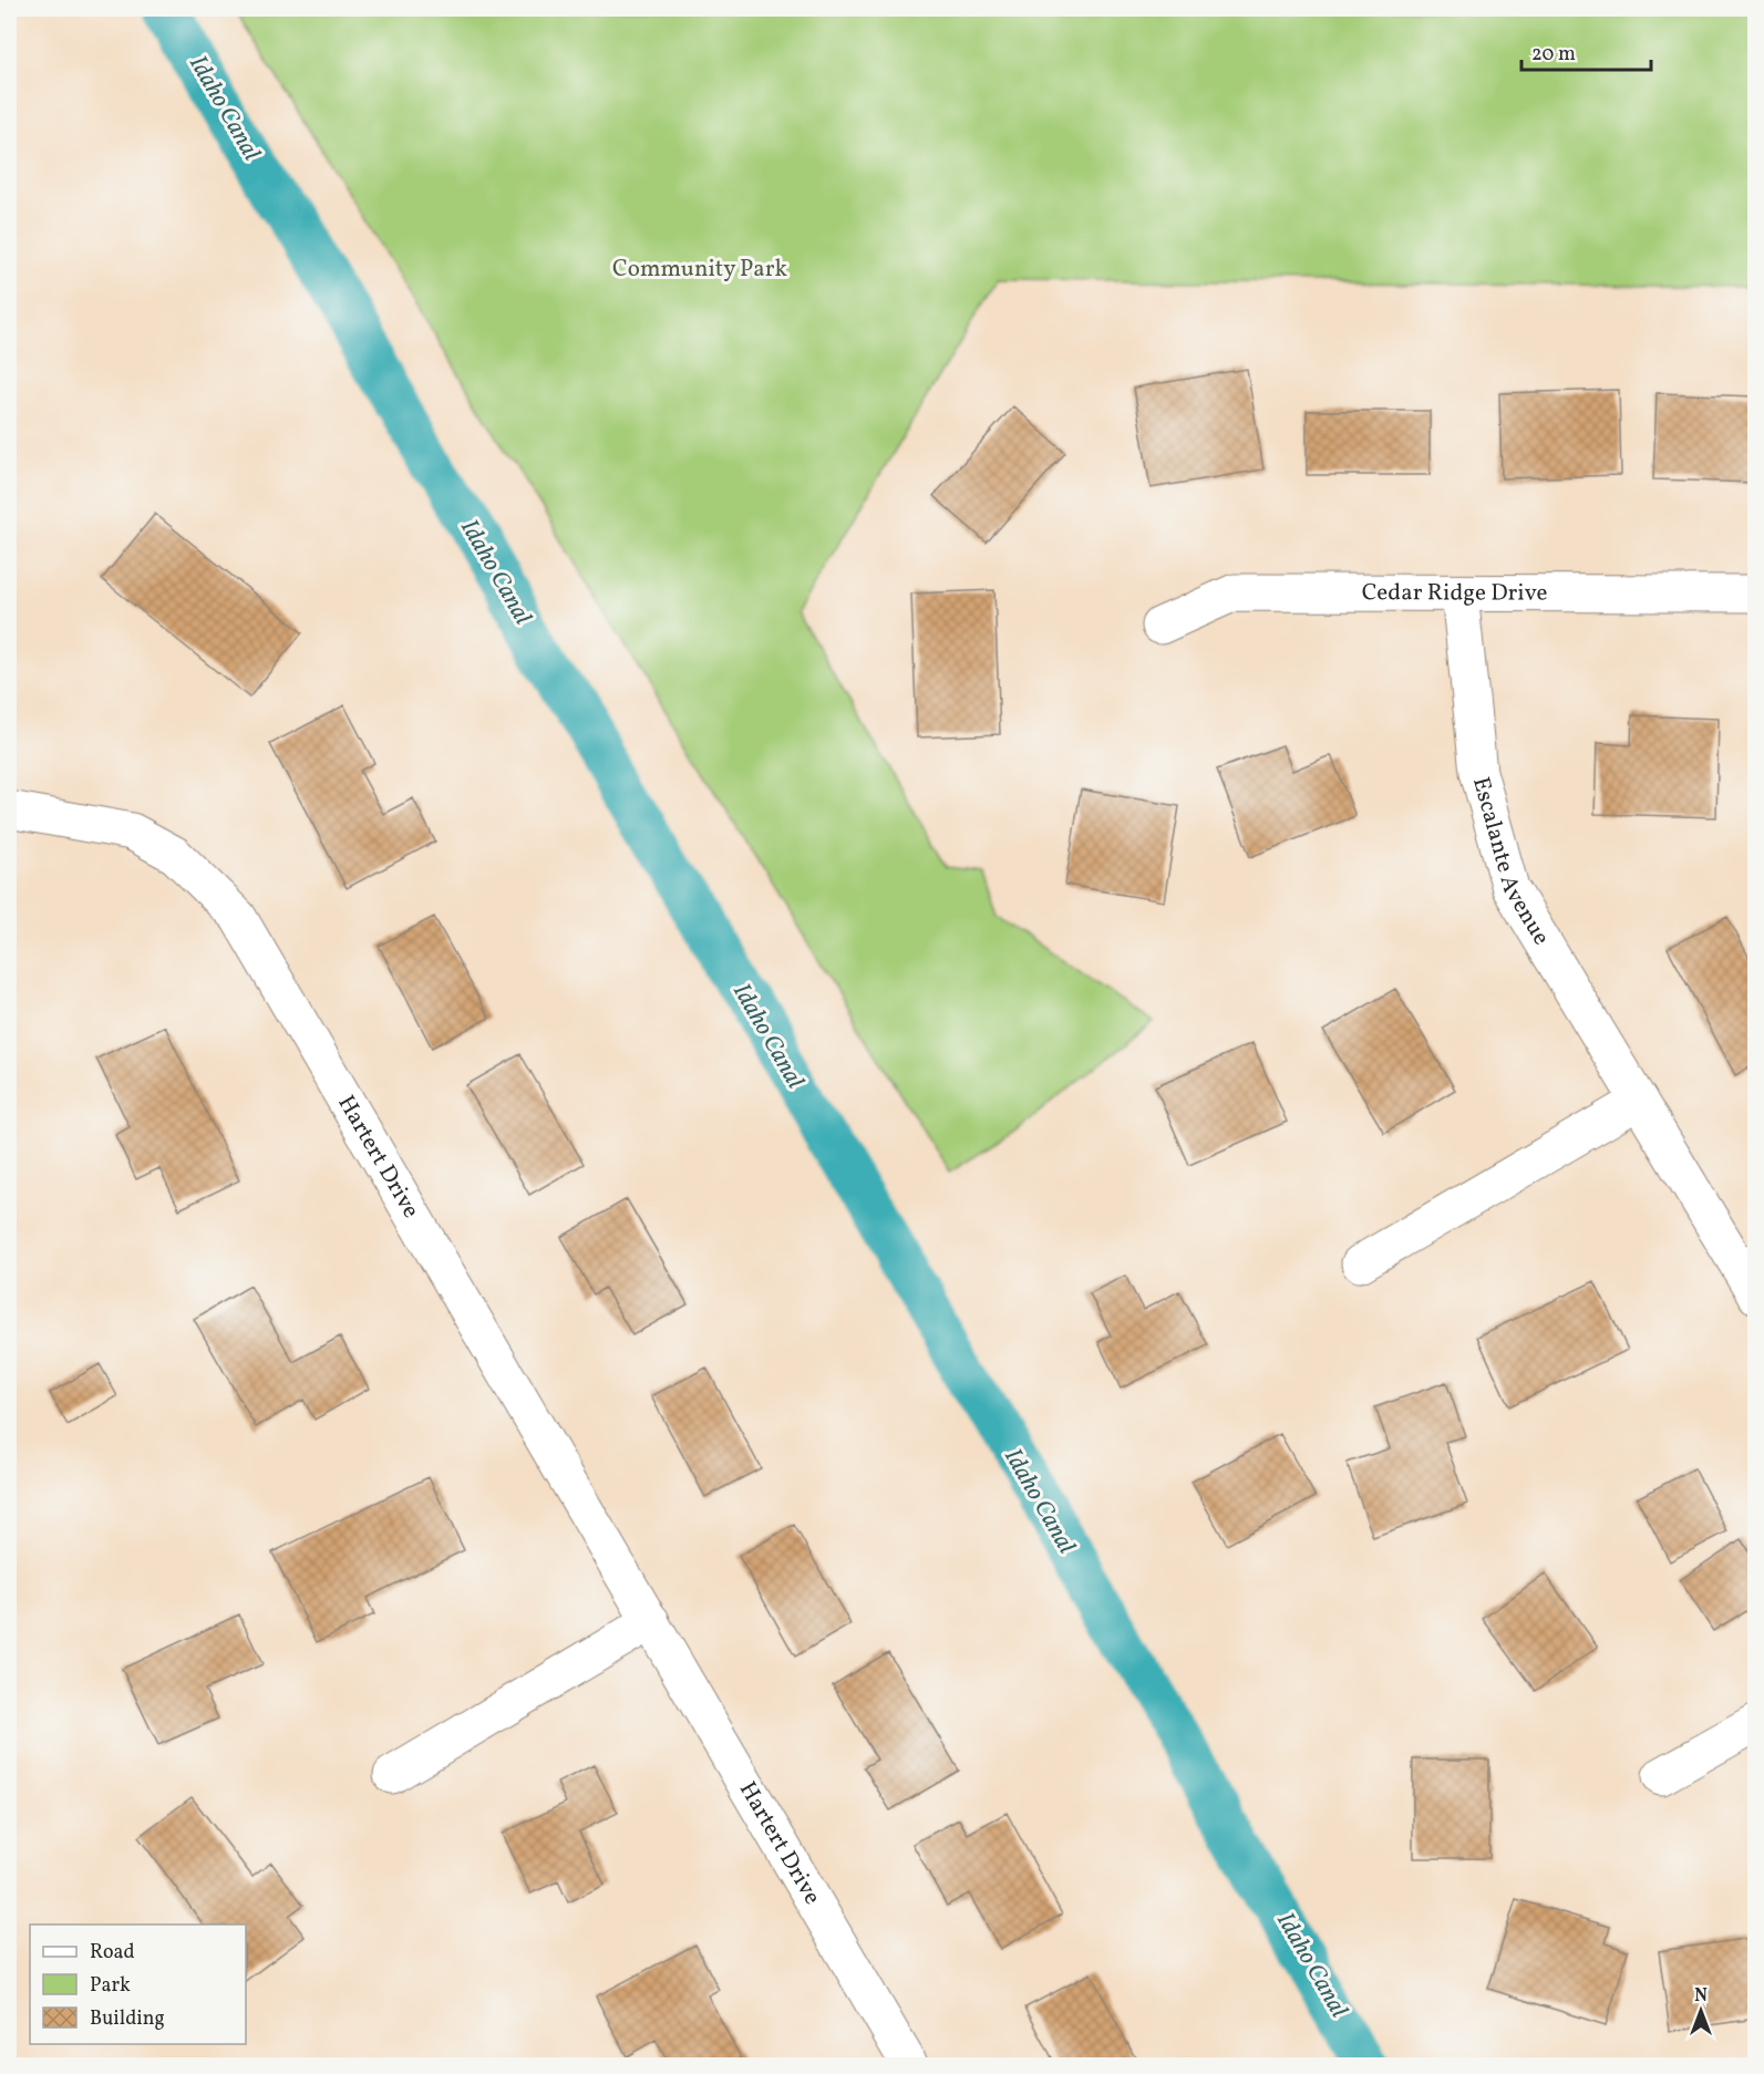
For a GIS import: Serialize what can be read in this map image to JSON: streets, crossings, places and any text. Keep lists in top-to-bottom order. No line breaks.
{"streets":{"street":["Cedar Ridge Drive","Escalante Avenue","Hartert Drive"]},"crossings":[["Cedar Ridge Drive","Escalante Avenue"]],"water":["Idaho Canal"],"parks":["Community Park"],"legend":["Road","Park","Building"],"scale_bar":"20 m","north":"top"}
